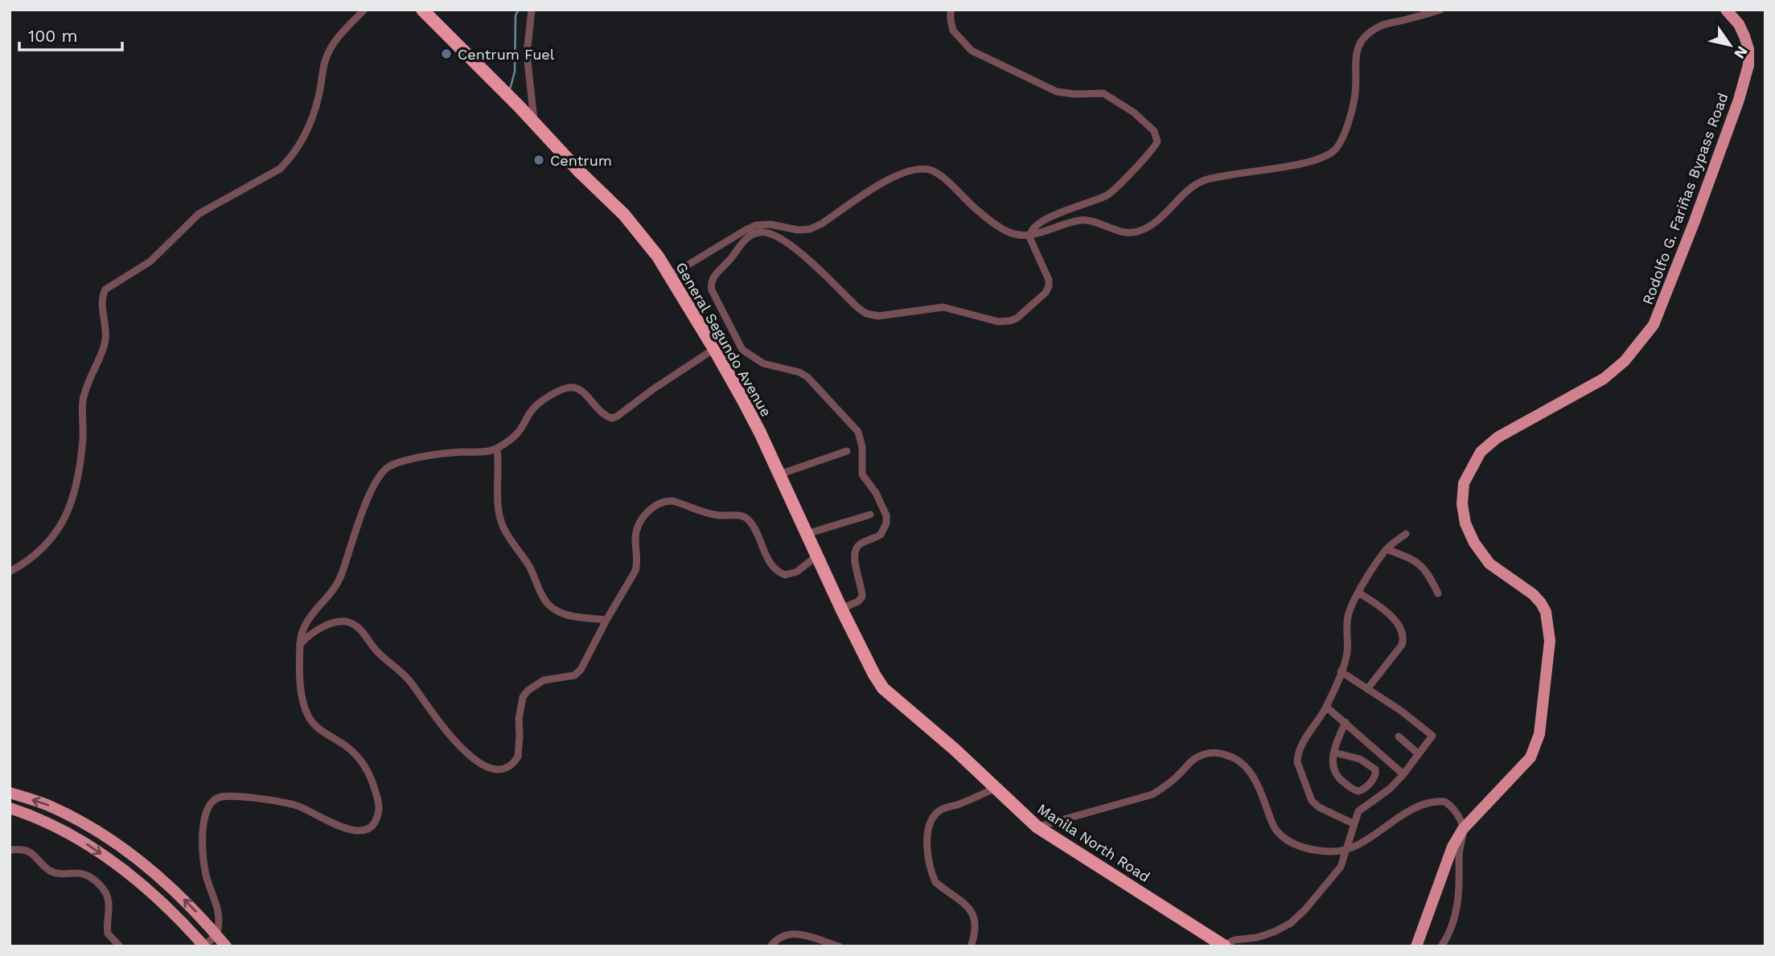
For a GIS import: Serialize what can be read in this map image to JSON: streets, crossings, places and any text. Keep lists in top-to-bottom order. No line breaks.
{"streets":{"highway":["General Segundo Avenue","Manila North Road"],"main road":["Rodolfo G. Fariñas Bypass Road"]},"crossings":[["General Segundo Avenue","Manila North Road"]],"places":["Centrum Fuel","Centrum"],"scale_bar":"100 m","north":"bottom right"}
